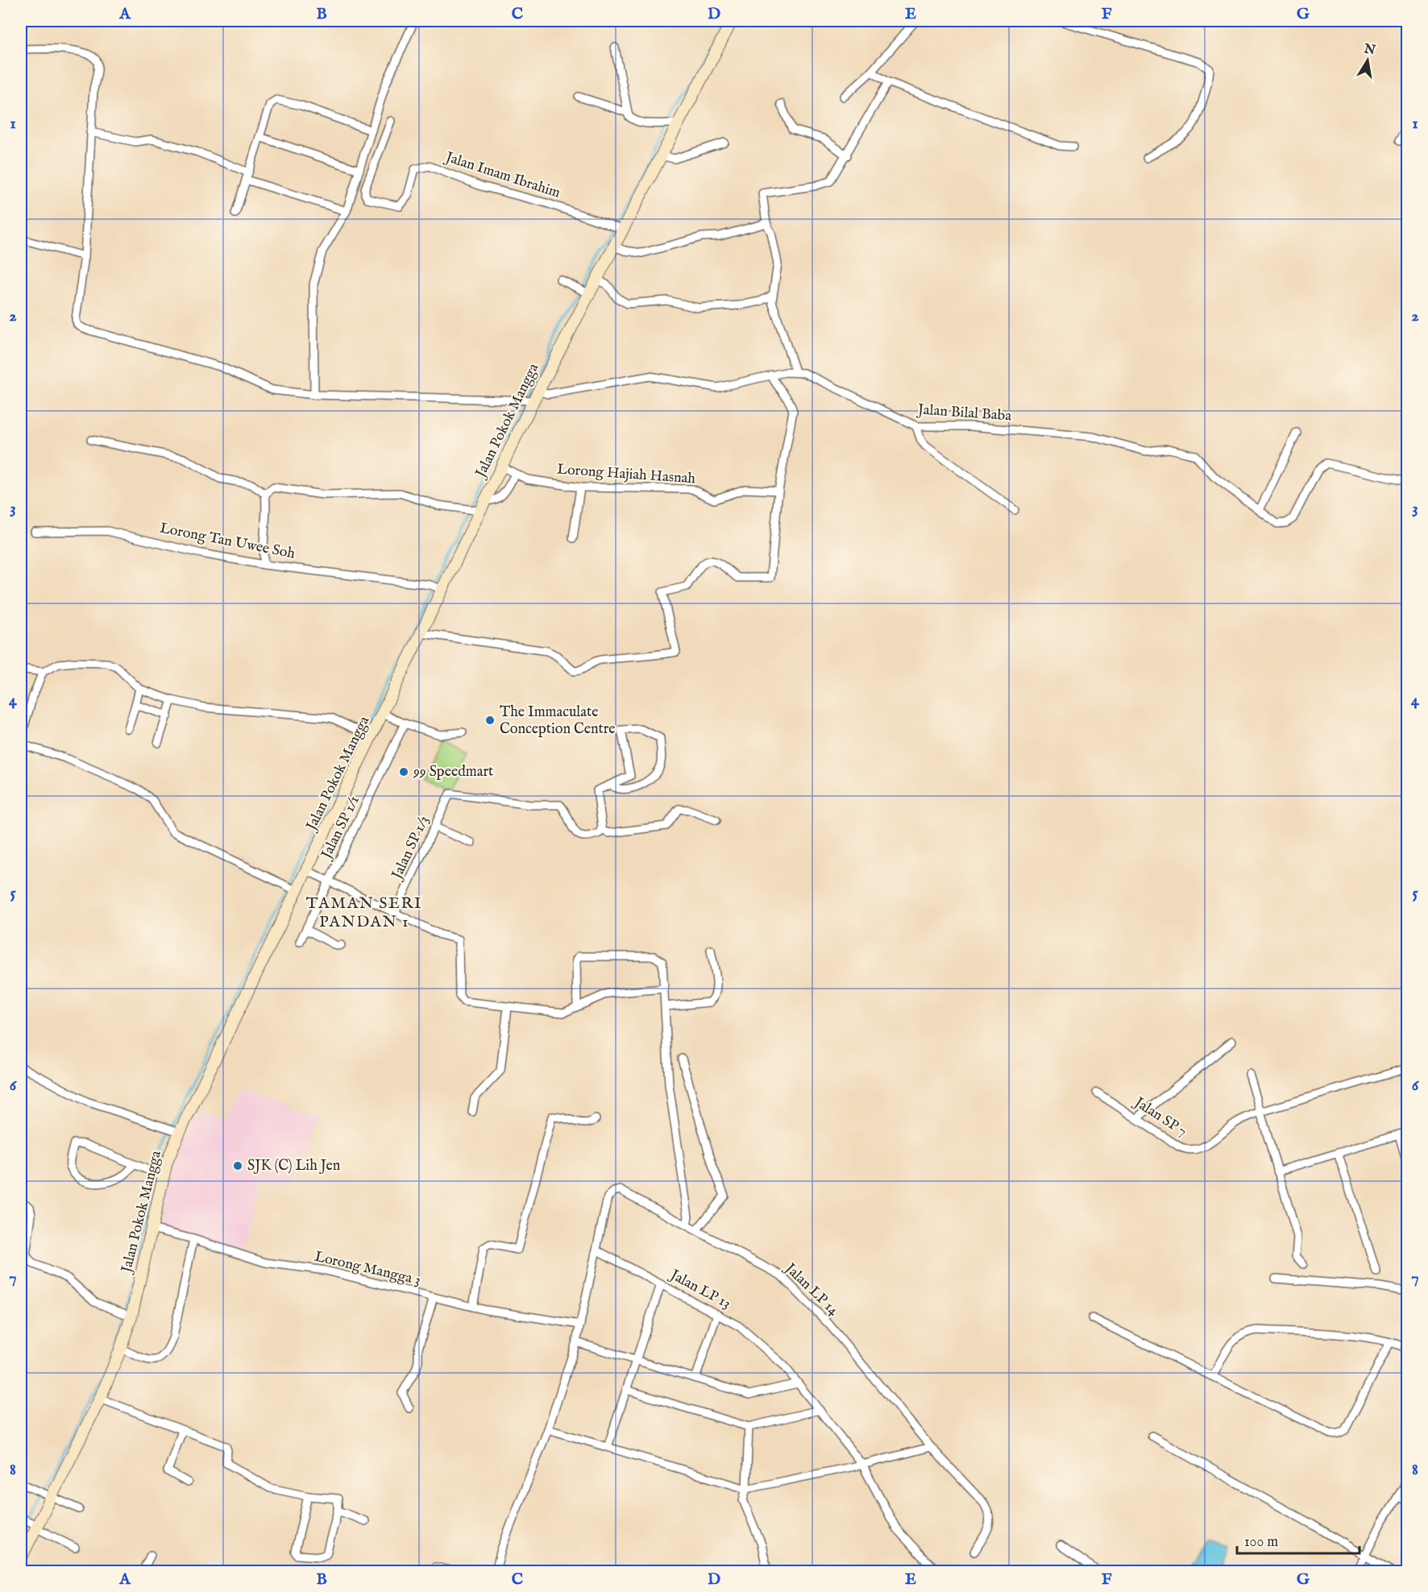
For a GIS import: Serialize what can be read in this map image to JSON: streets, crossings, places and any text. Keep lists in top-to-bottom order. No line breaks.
{"streets":{"main road":["Jalan Pokok Mangga"],"street":["Jalan Imam Ibrahim","Jalan Bilal Baba","Lorong Hajiah Hasnah","Lorong Tan Uwee Soh","Jalan SP 1/1","Jalan SP 1/3","Jalan SP 7","Lorong Mangga 3","Jalan LP 13","Jalan LP 14"]},"crossings":[["Jalan Imam Ibrahim","Jalan Pokok Mangga"],["Jalan Bilal Baba","Jalan Pokok Mangga"],["Jalan Pokok Mangga","Lorong Hajiah Hasnah"],["Jalan Pokok Mangga","Lorong Tan Uwee Soh"],["Jalan Pokok Mangga","Lorong Mangga 3"],["Jalan LP 13","Jalan LP 14"]],"districts":["TAMAN SERI PANDAN 1"],"places":["The Immaculate Conception Centre","99 Speedmart","SJK (C) Lih Jen"],"scale_bar":"100 m","north":"top","grid":{"columns":["A","B","C","D","E","F","G"],"rows":["1","2","3","4","5","6","7","8"]}}
